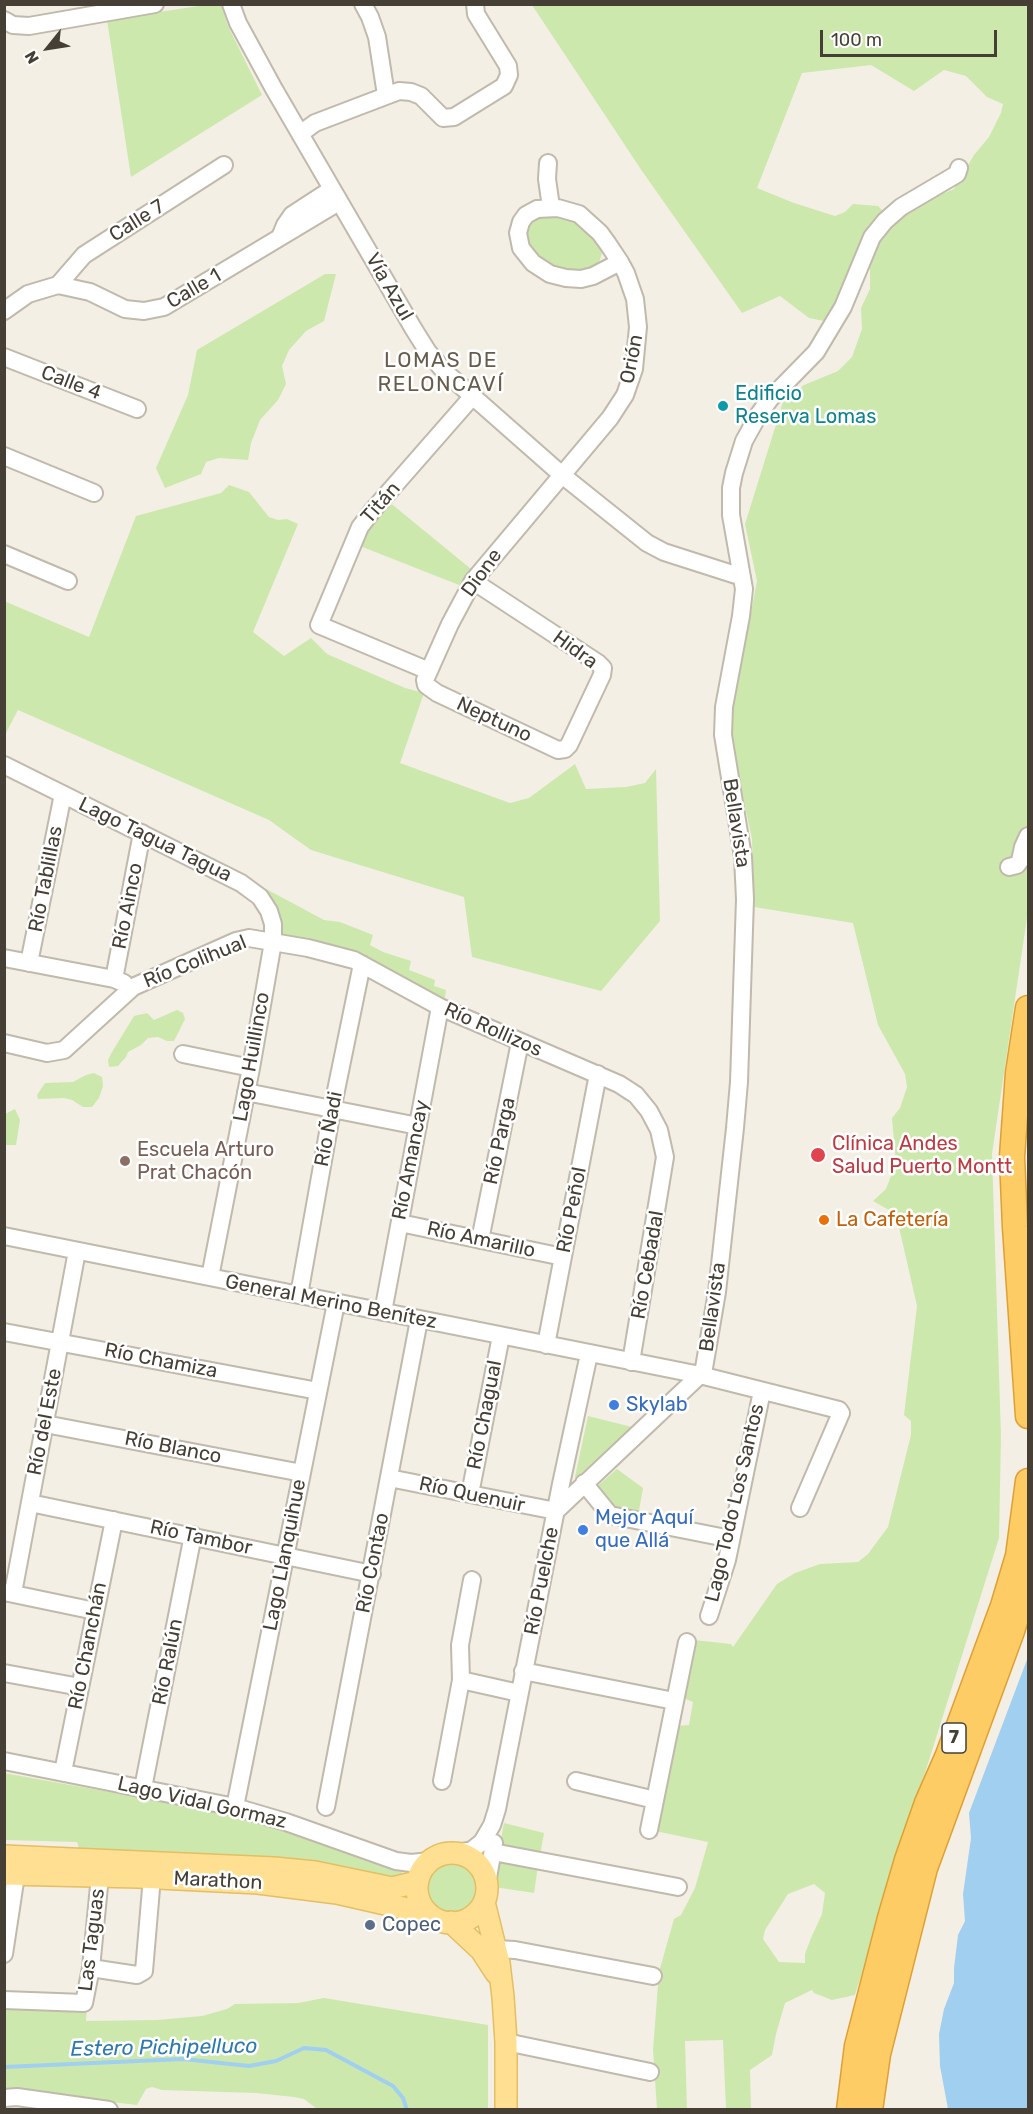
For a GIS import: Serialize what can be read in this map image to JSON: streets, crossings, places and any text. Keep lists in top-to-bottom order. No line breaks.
{"streets":{"highway":["7"],"main road":["Río Puelche","Marathon"],"street":["Calle 7","Vía Azul","Calle 1","Orión","Calle 4","Titán","Dione","Hidra","Neptuno","Bellavista","Lago Tagua Tagua","Río Tablillas","Río Ainco","Río Colihual","Río Rollizos","Lago Huillinco","Río Ñadi","Río Parga","Río Amancay","Río Peñol","Río Amarillo","Río Cebadal","General Merino Benítez","Río Chamiza","Río Chagual","Río del Este","Río Blanco","Río Quenuir","Lago Todo Los Santos","Río Tambor","Lago Llanquihue","Río Contao","Río Chanchán","Río Ralún","Lago Vidal Gormaz","Las Taguas"]},"crossings":[["Calle 7","Calle 1"],["Vía Azul","Calle 1"],["Vía Azul","Orión"],["Vía Azul","Titán"],["Vía Azul","Dione"],["Vía Azul","Bellavista"],["Orión","Dione"],["Titán","Neptuno"],["Dione","Hidra"],["Dione","Neptuno"],["Hidra","Neptuno"],["Bellavista","General Merino Benítez"],["Lago Tagua Tagua","Río Tablillas"],["Lago Tagua Tagua","Río Ainco"],["Lago Tagua Tagua","Río Colihual"],["Lago Tagua Tagua","Río Rollizos"],["Lago Tagua Tagua","Lago Huillinco"],["Río Colihual","Río Rollizos"],["Río Colihual","Lago Huillinco"],["Río Rollizos","Lago Huillinco"],["Río Rollizos","Río Ñadi"],["Río Rollizos","Río Parga"],["Río Rollizos","Río Amancay"],["Río Rollizos","Río Peñol"],["Río Rollizos","Río Cebadal"],["Lago Huillinco","General Merino Benítez"],["Río Ñadi","General Merino Benítez"],["Río Parga","Río Amarillo"],["Río Amancay","Río Amarillo"],["Río Amancay","General Merino Benítez"],["Río Peñol","Río Amarillo"],["Río Peñol","General Merino Benítez"],["Río Cebadal","General Merino Benítez"],["General Merino Benítez","Río Chagual"],["General Merino Benítez","Río del Este"],["General Merino Benítez","Lago Todo Los Santos"],["General Merino Benítez","Lago Llanquihue"],["General Merino Benítez","Río Contao"],["General Merino Benítez","Río Puelche"],["Río Chamiza","Río del Este"],["Río Chamiza","Lago Llanquihue"],["Río Chagual","Río Quenuir"],["Río del Este","Río Blanco"],["Río del Este","Río Tambor"],["Río Blanco","Lago Llanquihue"],["Río Quenuir","Río Contao"],["Río Quenuir","Río Puelche"],["Río Tambor","Lago Llanquihue"],["Río Tambor","Río Contao"],["Río Tambor","Río Chanchán"],["Río Tambor","Río Ralún"],["Lago Llanquihue","Lago Vidal Gormaz"],["Río Puelche","Lago Vidal Gormaz"],["Río Puelche","Marathon"],["Río Chanchán","Lago Vidal Gormaz"],["Río Ralún","Lago Vidal Gormaz"],["Lago Vidal Gormaz","Marathon"],["Marathon","Las Taguas"]],"districts":["LOMAS DE RELONCAVÍ"],"water":["Estero Pichipelluco"],"places":["Edificio Reserva Lomas","Clínica Andes Salud Puerto Montt","Escuela Arturo Prat Chacón","La Cafetería","Skylab","Mejor Aquí que Allá","Copec"],"scale_bar":"100 m","north":"bottom left"}
